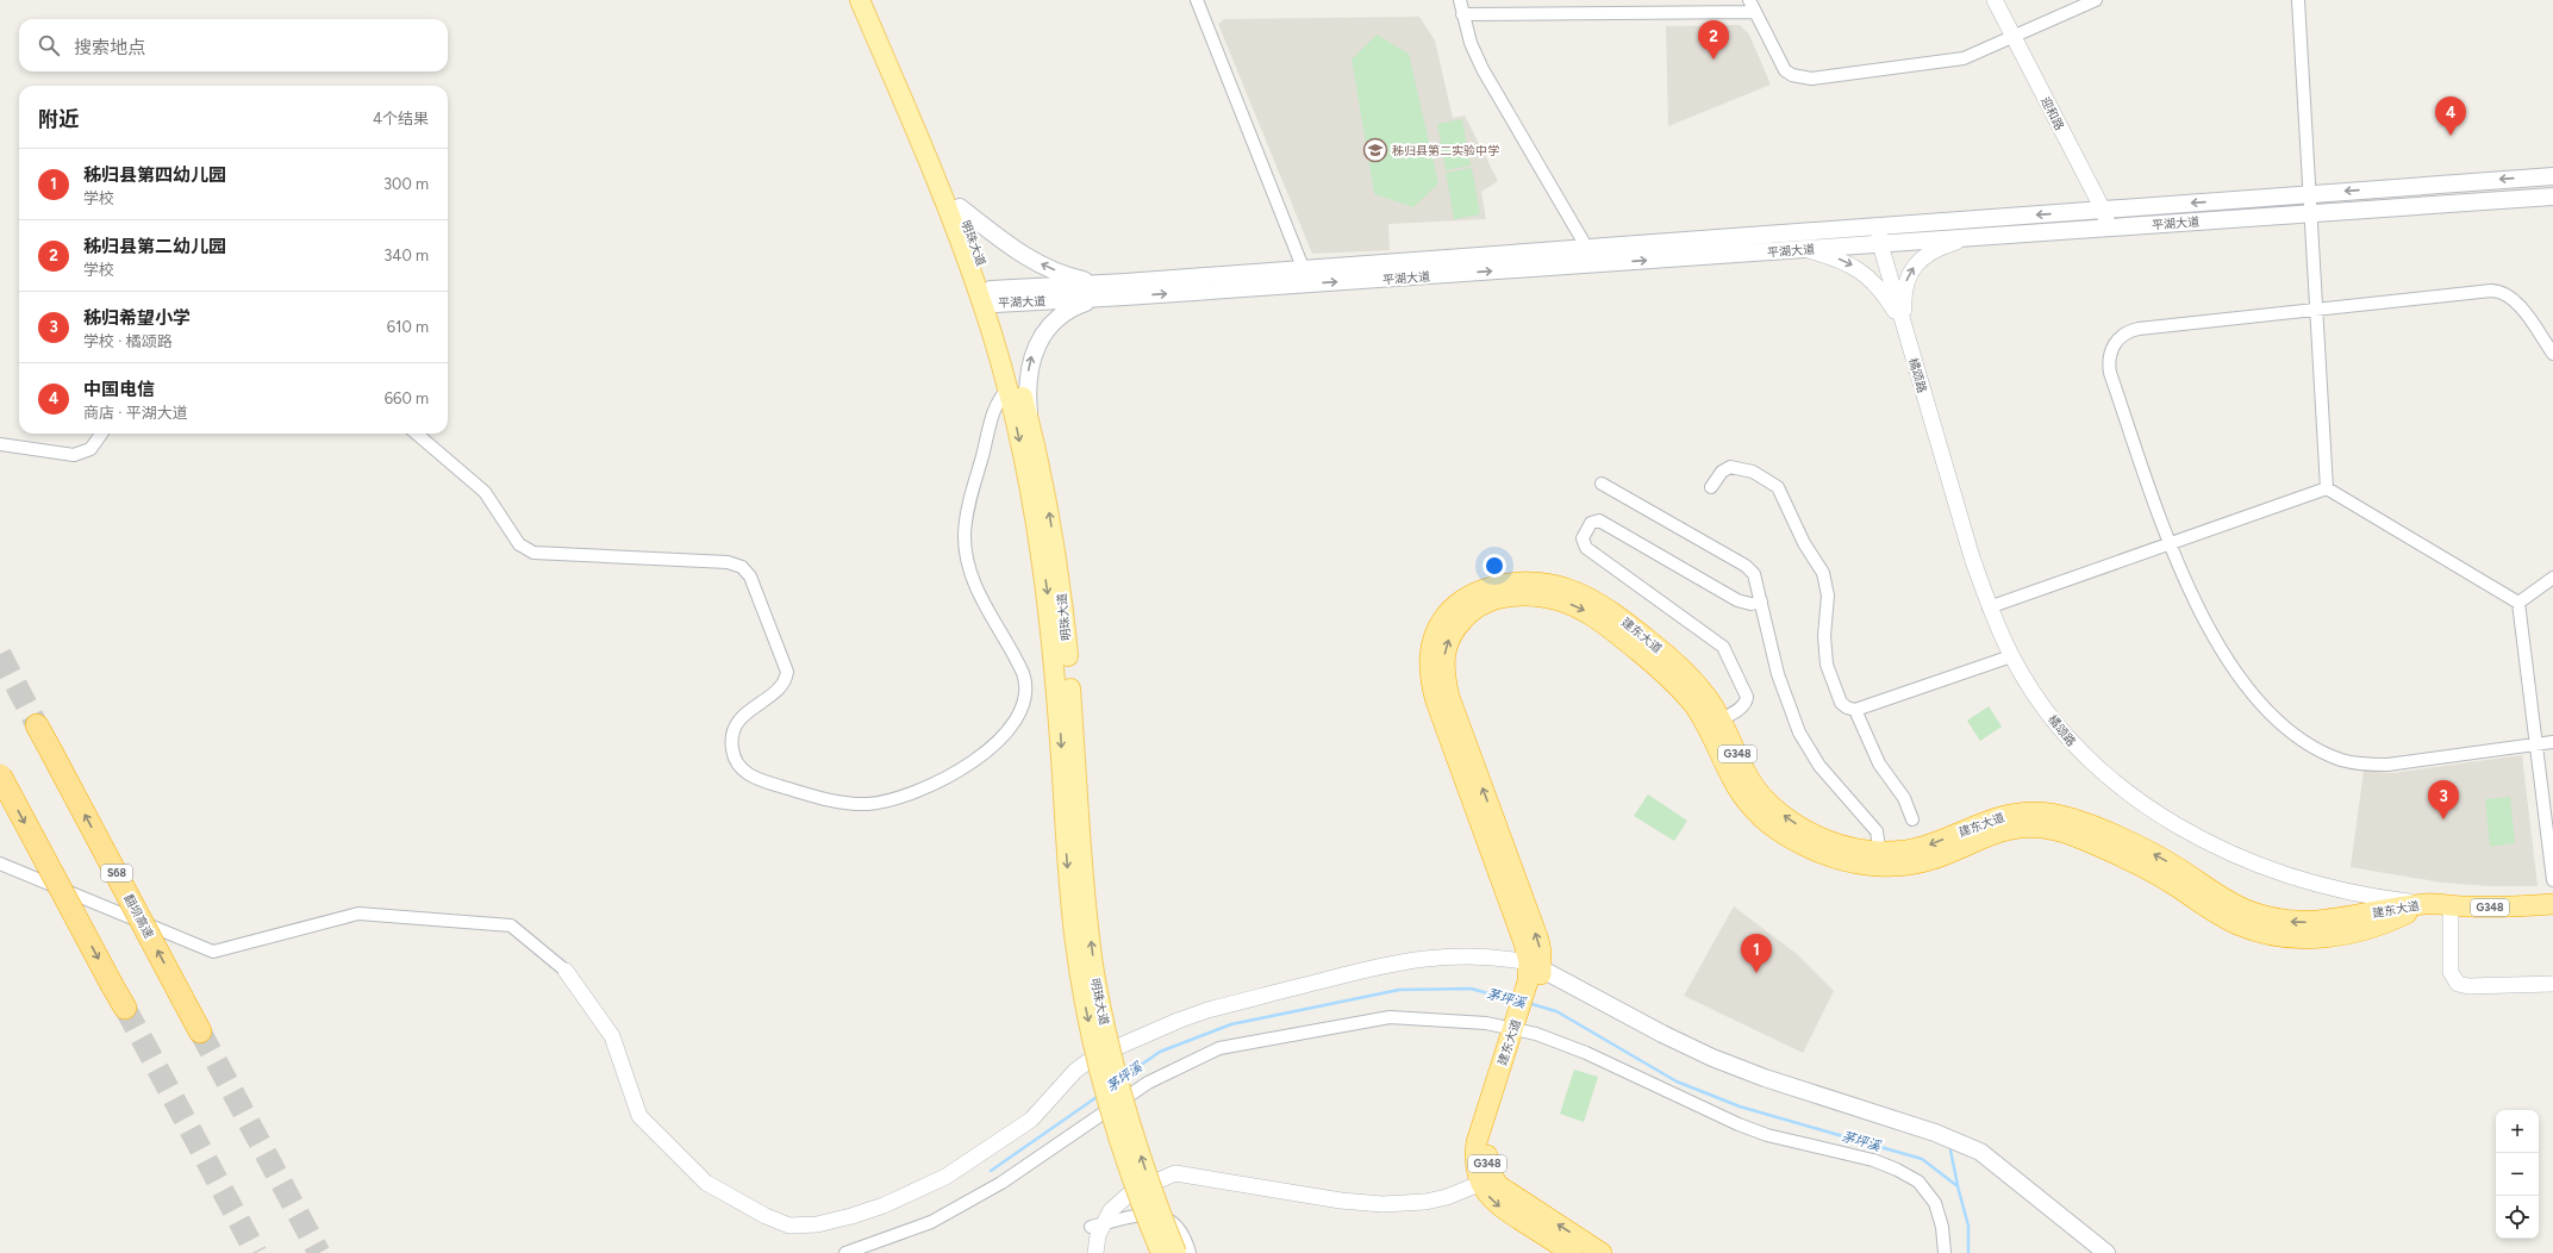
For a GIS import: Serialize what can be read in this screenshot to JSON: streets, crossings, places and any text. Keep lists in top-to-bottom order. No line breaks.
{"streets":{"highway":["橘颂路","建东大道","G348","S68","翻坝高速"],"main road":["平湖大道","明珠大道"],"street":["迎和路"]},"crossings":[["迎和路","平湖大道"],["平湖大道","明珠大道"],["平湖大道","橘颂路"],["橘颂路","建东大道"],["建东大道","G348"]],"water":["茅坪溪"],"places":{"school or university":["秭归县第二实验中学"]},"page":{"search":"搜索地点","pins":["2","4","3","1"],"heading":["附近","4个结果"],"list":[{"mark":"1","name":"秭归县第四幼儿园","note":"学校","value":"300 m"},{"mark":"2","name":"秭归县第二幼儿园","note":"学校","value":"340 m"},{"mark":"3","name":"秭归希望小学","note":"学校 · 橘颂路","value":"610 m"},{"mark":"4","name":"中国电信","note":"商店 · 平湖大道","value":"660 m"}],"map_buttons":["+","−"]}}
